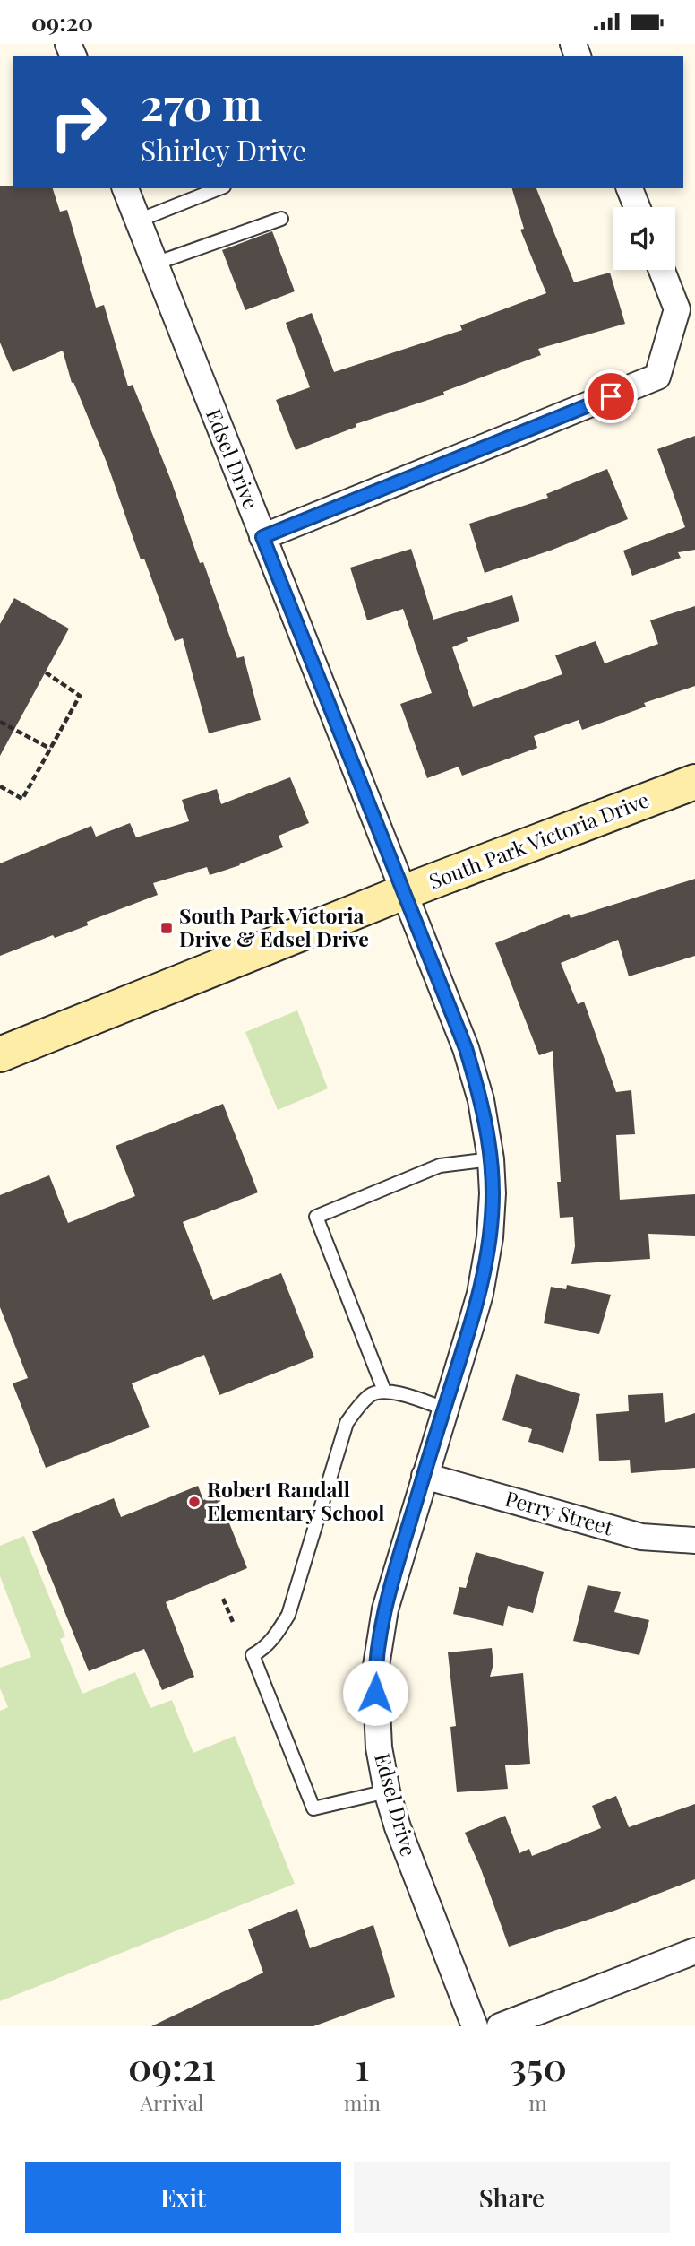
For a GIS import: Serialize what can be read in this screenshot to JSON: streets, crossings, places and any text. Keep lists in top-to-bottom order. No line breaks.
{"streets":{"main road":["South Park Victoria Drive"],"street":["Edsel Drive","Perry Street"]},"crossings":[["Edsel Drive","South Park Victoria Drive"],["Edsel Drive","Perry Street"]],"places":{"transit":["South Park Victoria Drive & Edsel Drive"],"other":["Robert Randall Elementary School"]},"page":{"status":"09:20","turn":["270 m","Shirley Drive"],"eta":["09:21","Arrival","1","min","350","m"],"buttons":["Exit","Share"]}}
